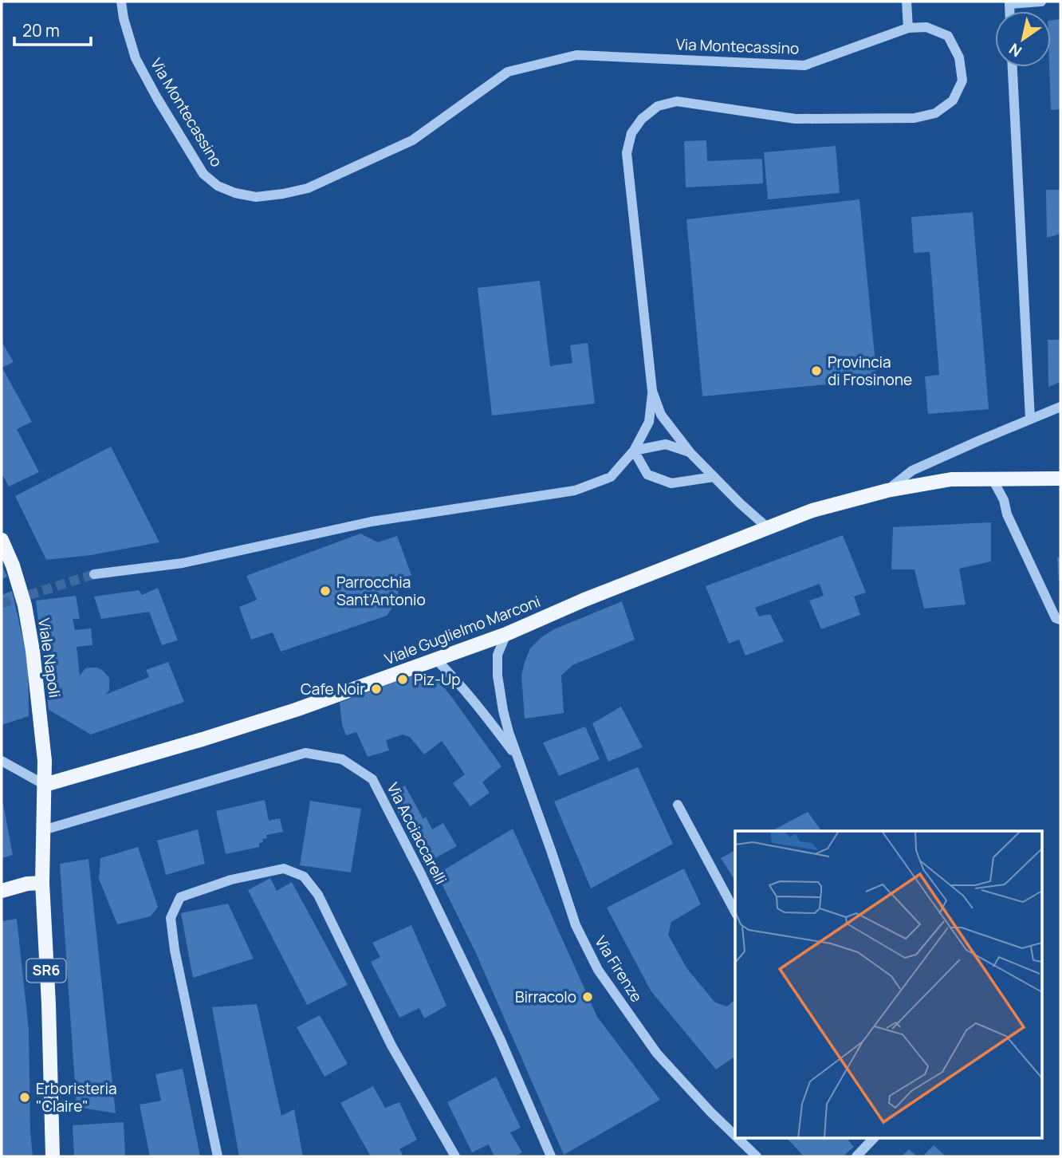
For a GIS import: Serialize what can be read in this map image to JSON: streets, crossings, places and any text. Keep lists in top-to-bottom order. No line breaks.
{"streets":{"main road":["Viale Guglielmo Marconi","Viale Napoli","SR6"],"street":["Via Montecassino","Via Acciaccarelli","Via Firenze"]},"crossings":[["Via Montecassino","Viale Guglielmo Marconi"],["Viale Guglielmo Marconi","Viale Napoli"],["Viale Guglielmo Marconi","Via Firenze"],["Viale Guglielmo Marconi","SR6"],["Viale Napoli","SR6"],["Via Acciaccarelli","SR6"]],"places":["Provincia di Frosinone","Parrocchia Sant'Antonio","Piz-Up","Cafe Noir","Birracolo","Erboristeria \"Claire\""],"scale_bar":"20 m","north":"bottom left"}
